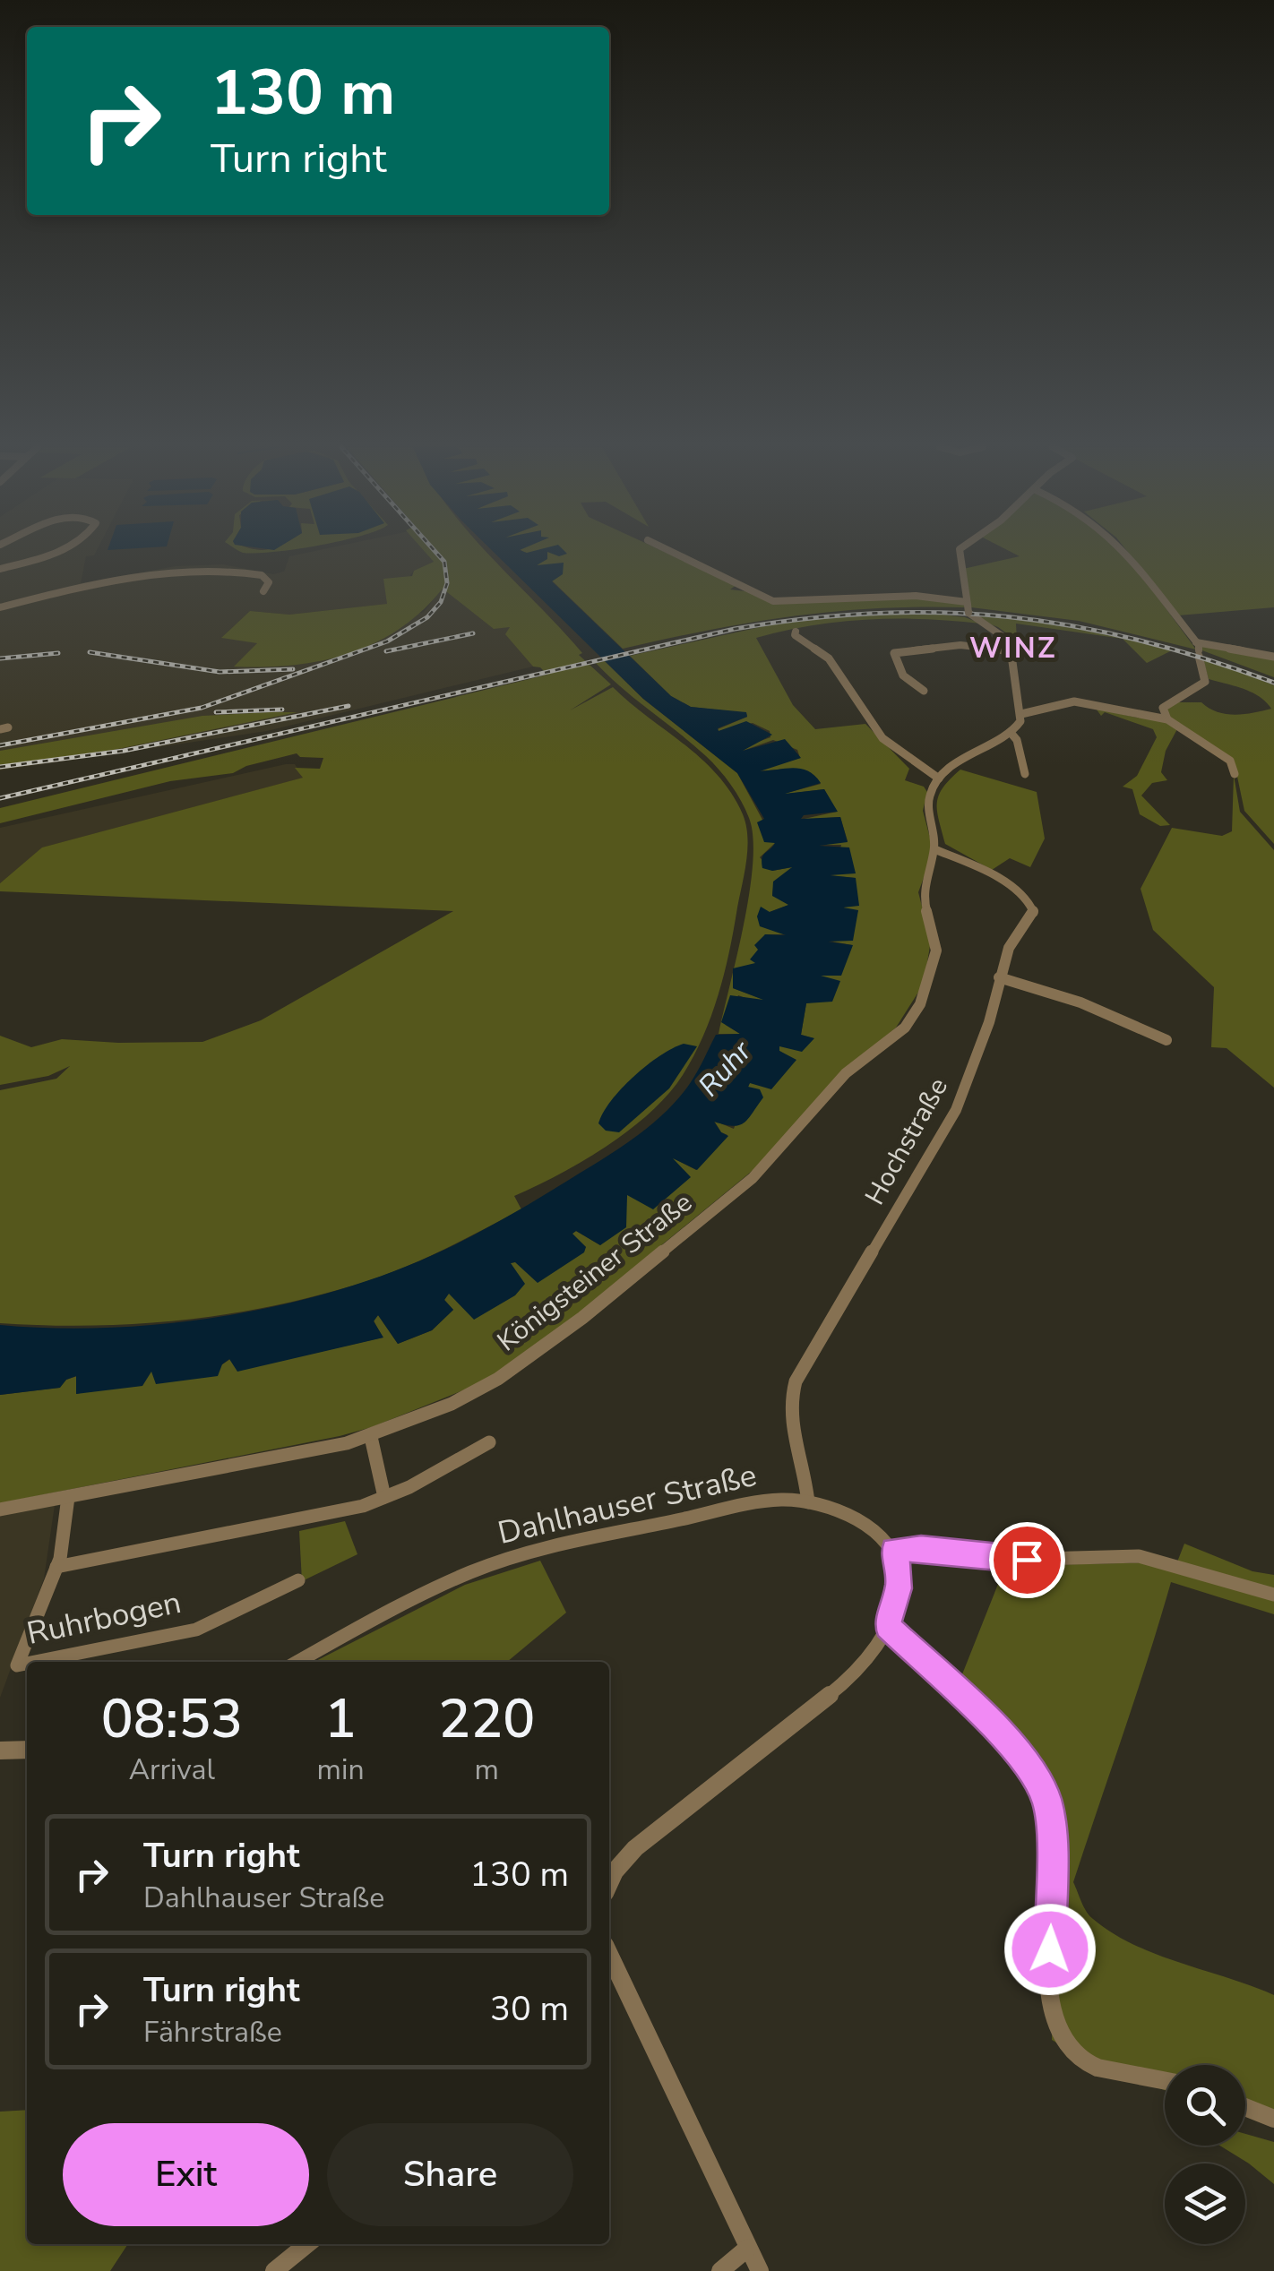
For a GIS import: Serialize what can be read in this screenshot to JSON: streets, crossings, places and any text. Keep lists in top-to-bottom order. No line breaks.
{"streets":{"street":["Hochstraße","Königsteiner Straße","Dahlhauser Straße","Ruhrbogen"]},"crossings":[["Hochstraße","Königsteiner Straße"],["Hochstraße","Dahlhauser Straße"],["Königsteiner Straße","Ruhrbogen"]],"districts":["WINZ"],"water":["Ruhr"],"page":{"turn":["130 m","Turn right"],"eta":["08:53","Arrival","1","min","220","m"],"list":[{"name":"Turn right","note":"Dahlhauser Straße","value":"130 m"},{"name":"Turn right","note":"Fährstraße","value":"30 m"}],"buttons":["Exit","Share"]}}
